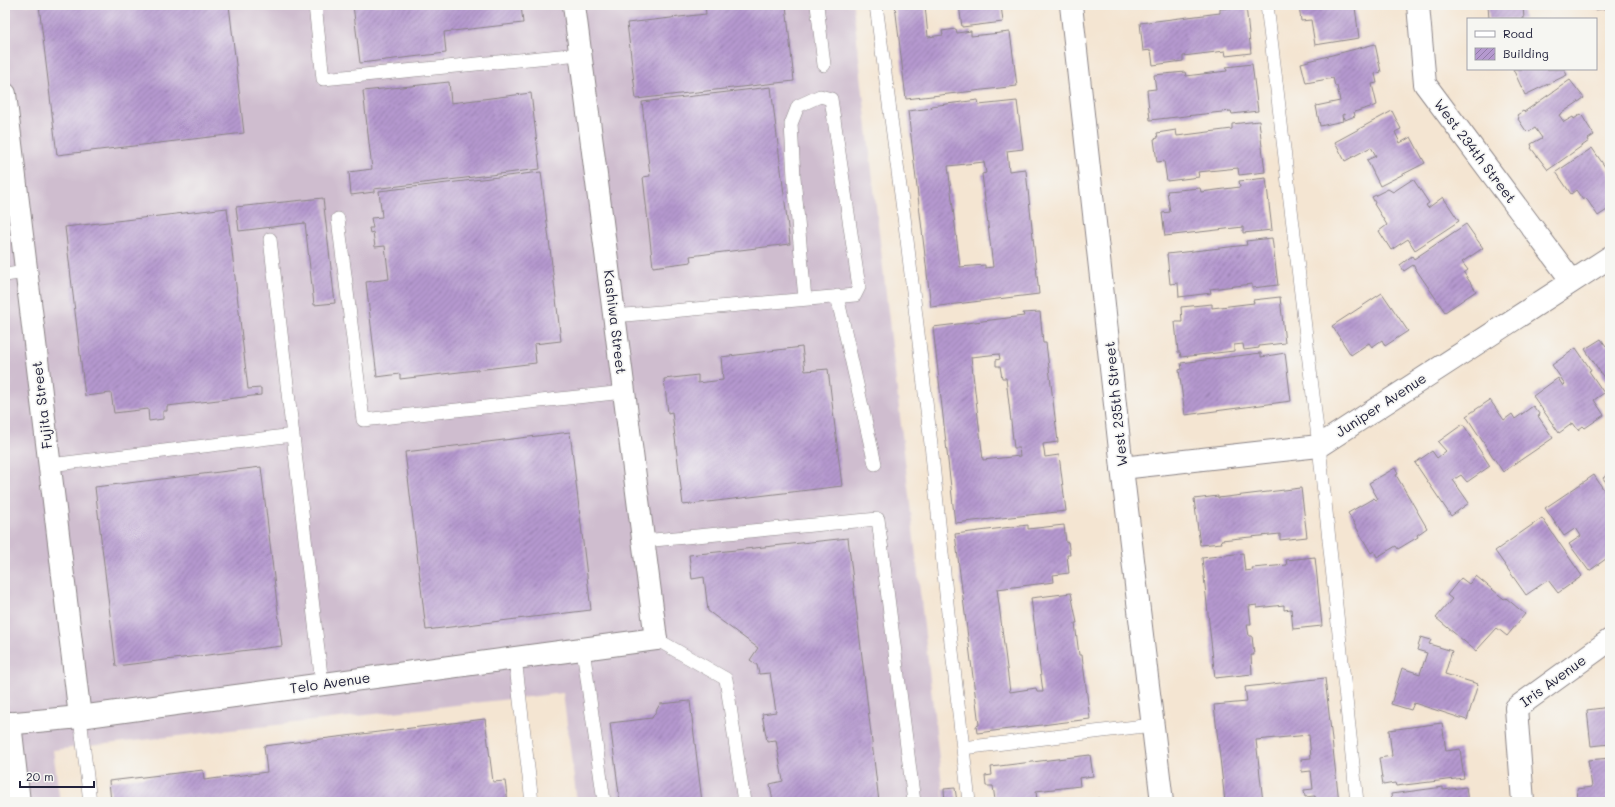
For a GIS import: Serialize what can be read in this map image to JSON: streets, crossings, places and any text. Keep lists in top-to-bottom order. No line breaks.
{"streets":{"street":["West 234th Street","Kashiwa Street","West 235th Street","Fujita Street","Juniper Avenue","Iris Avenue","Telo Avenue"]},"crossings":[["West 234th Street","Juniper Avenue"],["Kashiwa Street","Telo Avenue"],["West 235th Street","Juniper Avenue"],["Fujita Street","Telo Avenue"]],"legend":["Road","Building"],"scale_bar":"20 m"}
